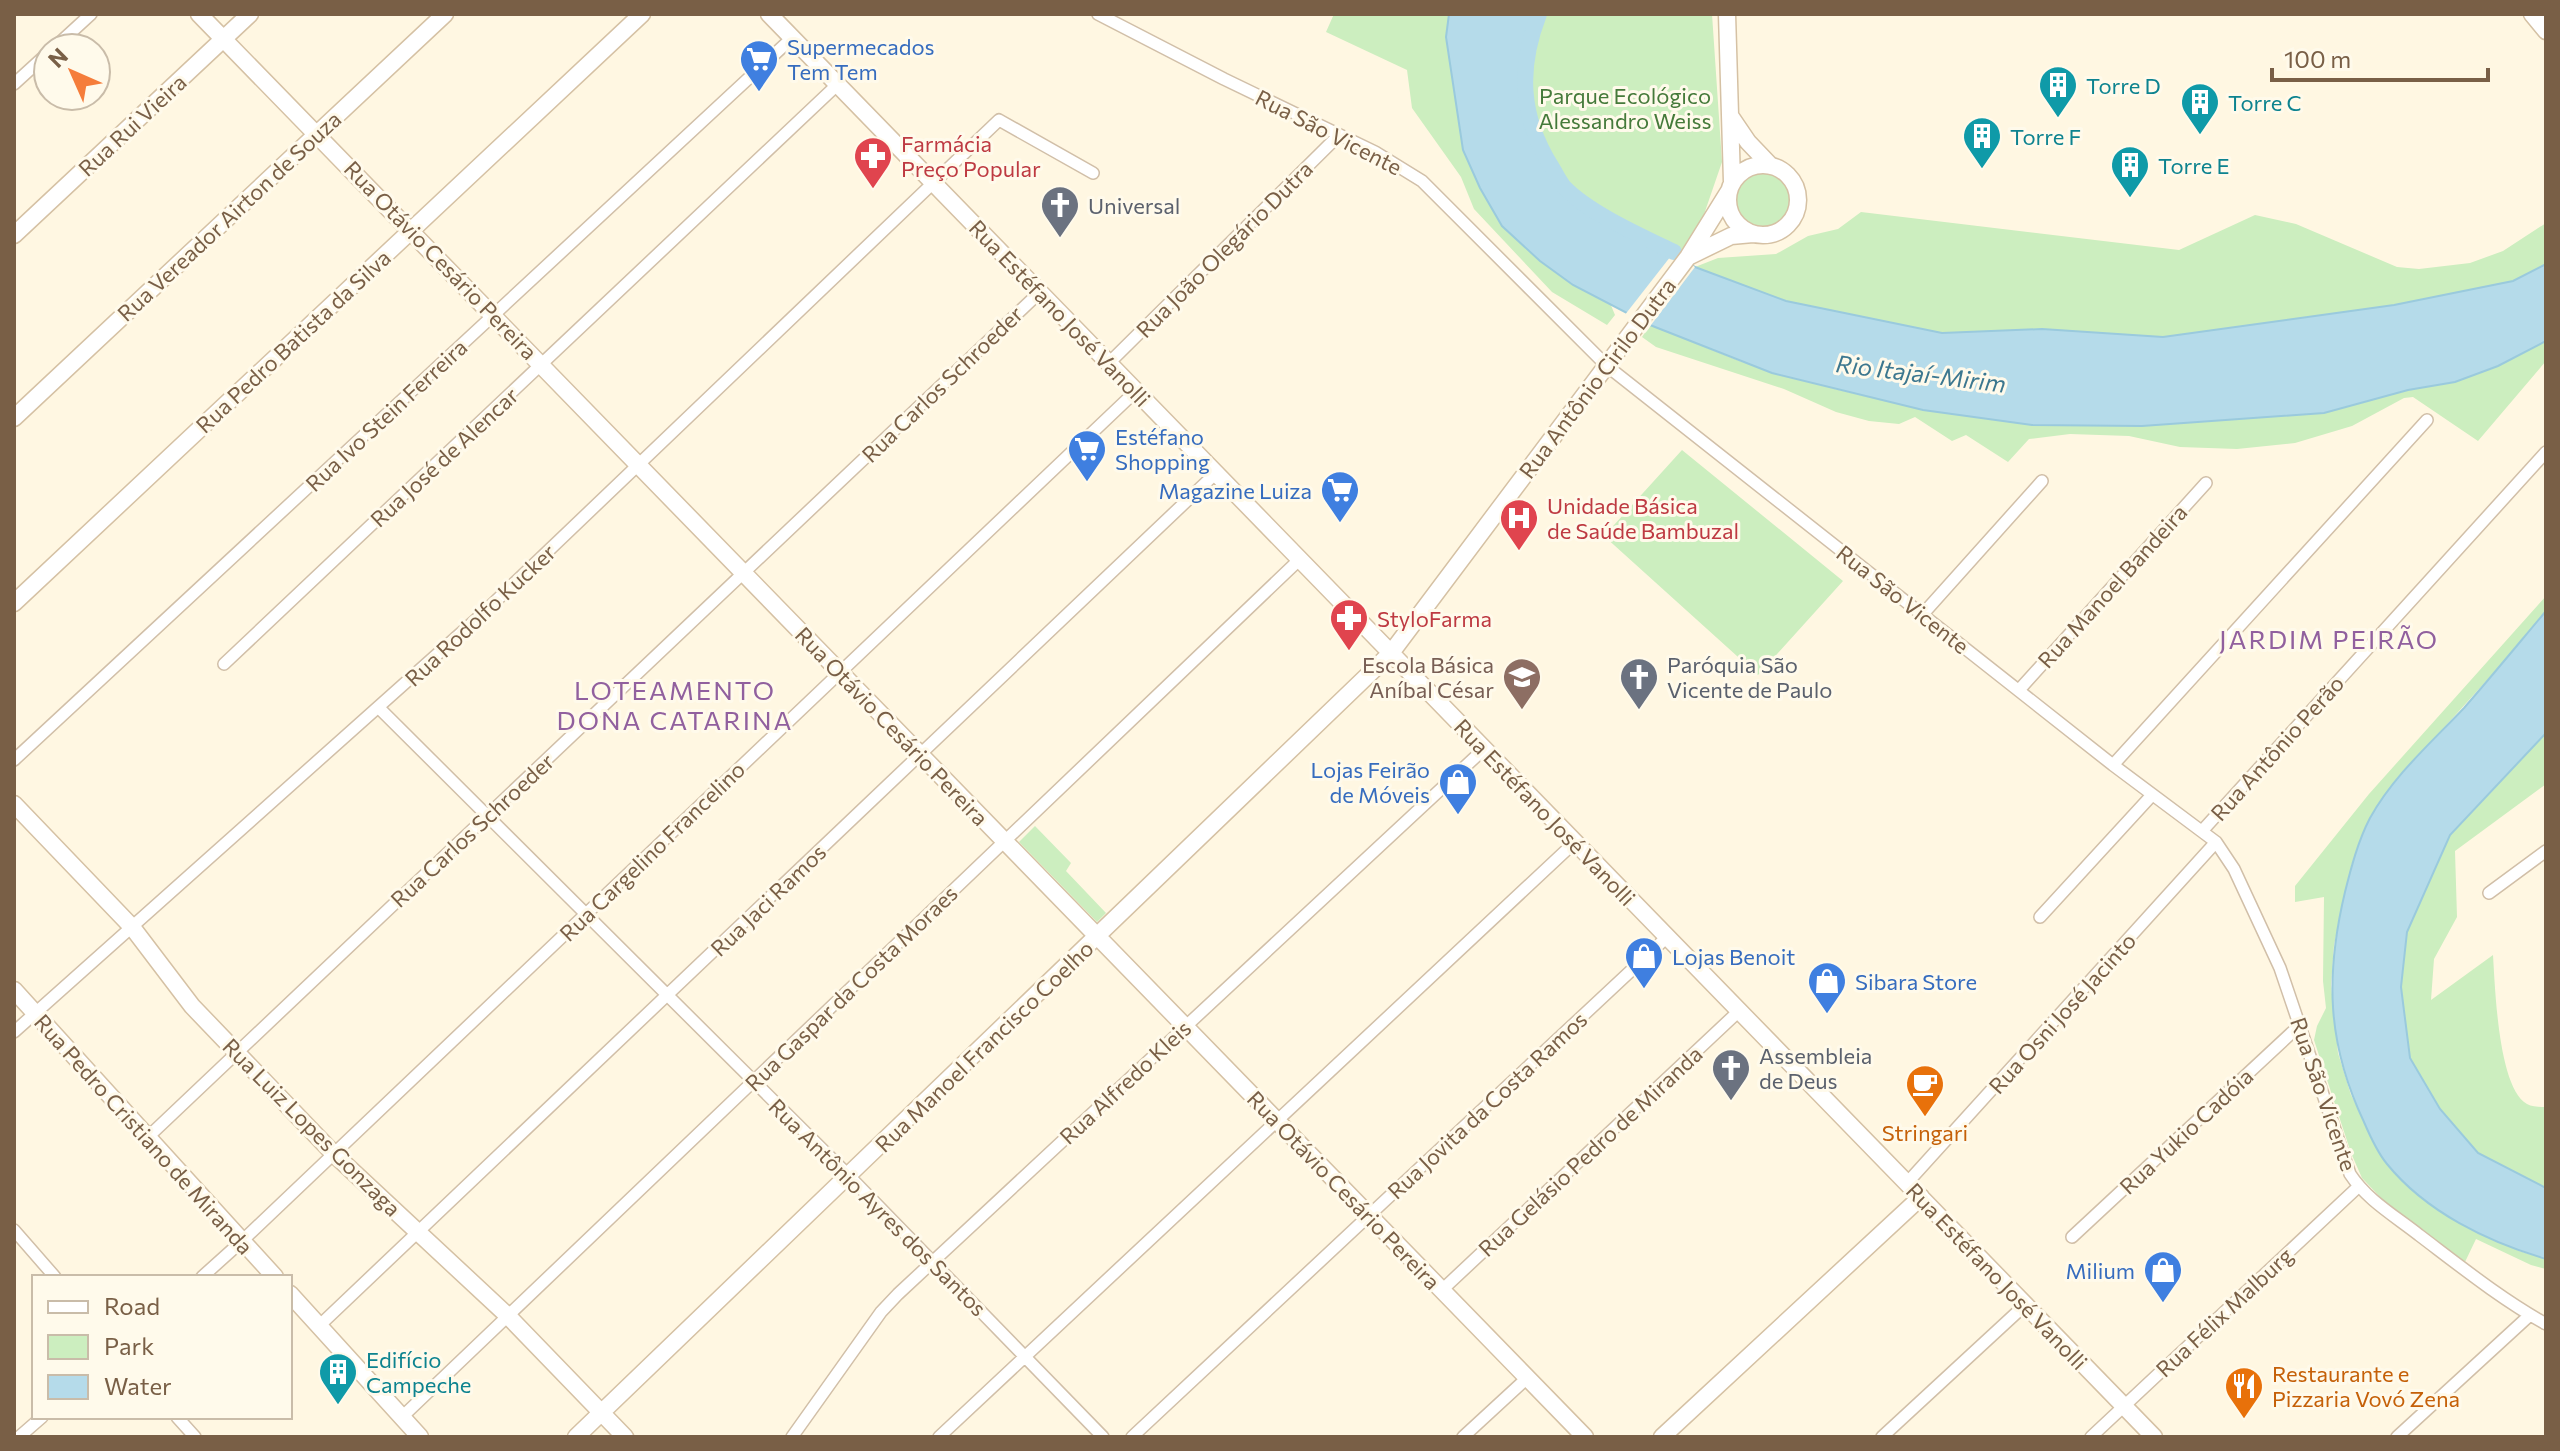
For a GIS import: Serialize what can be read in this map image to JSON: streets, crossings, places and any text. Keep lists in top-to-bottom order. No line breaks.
{"streets":{"main road":["Rua Rui Vieira","Rua Vereador Airton de Souza","Rua Otávio Cesário Pereira","Rua Estéfano José Vanolli","Rua Pedro Batista da Silva","Rua Antônio Cirilo Dutra","Rua Manoel Francisco Coelho","Rua Luiz Lopes Gonzaga","Rua Pedro Cristiano de Miranda"],"street":["Rua São Vicente","Rua João Olegário Dutra","Rua Carlos Schroeder","Rua Ivo Stein Ferreira","Rua José de Alencar","Rua Manoel Bandeira","Rua Rodolfo Kucker","Rua Antônio Perão","Rua Cargelino Francelino","Rua Jaci Ramos","Rua Gaspar da Costa Moraes","Rua Osni José Jacinto","Rua Alfredo Kleis","Rua Jovita da Costa Ramos","Rua Yukio Cadóia","Rua Gelásio Pedro de Miranda","Rua Antônio Ayres dos Santos","Rua Félix Malburg"]},"crossings":[["Rua Rui Vieira","Rua Otávio Cesário Pereira"],["Rua São Vicente","Rua João Olegário Dutra"],["Rua São Vicente","Rua Antônio Cirilo Dutra"],["Rua São Vicente","Rua Manoel Bandeira"],["Rua São Vicente","Rua Antônio Perão"],["Rua São Vicente","Rua Osni José Jacinto"],["Rua São Vicente","Rua Yukio Cadóia"],["Rua São Vicente","Rua Félix Malburg"],["Rua Vereador Airton de Souza","Rua Otávio Cesário Pereira"],["Rua João Olegário Dutra","Rua Estéfano José Vanolli"],["Rua Otávio Cesário Pereira","Rua Pedro Batista da Silva"],["Rua Otávio Cesário Pereira","Rua Carlos Schroeder"],["Rua Otávio Cesário Pereira","Rua Ivo Stein Ferreira"],["Rua Otávio Cesário Pereira","Rua José de Alencar"],["Rua Otávio Cesário Pereira","Rua Rodolfo Kucker"],["Rua Otávio Cesário Pereira","Rua Cargelino Francelino"],["Rua Otávio Cesário Pereira","Rua Jaci Ramos"],["Rua Otávio Cesário Pereira","Rua Gaspar da Costa Moraes"],["Rua Otávio Cesário Pereira","Rua Manoel Francisco Coelho"],["Rua Otávio Cesário Pereira","Rua Alfredo Kleis"],["Rua Otávio Cesário Pereira","Rua Jovita da Costa Ramos"],["Rua Otávio Cesário Pereira","Rua Gelásio Pedro de Miranda"],["Rua Estéfano José Vanolli","Rua Antônio Cirilo Dutra"],["Rua Estéfano José Vanolli","Rua Carlos Schroeder"],["Rua Estéfano José Vanolli","Rua Ivo Stein Ferreira"],["Rua Estéfano José Vanolli","Rua José de Alencar"],["Rua Estéfano José Vanolli","Rua Rodolfo Kucker"],["Rua Estéfano José Vanolli","Rua Cargelino Francelino"],["Rua Estéfano José Vanolli","Rua Jaci Ramos"],["Rua Estéfano José Vanolli","Rua Gaspar da Costa Moraes"],["Rua Estéfano José Vanolli","Rua Osni José Jacinto"],["Rua Estéfano José Vanolli","Rua Manoel Francisco Coelho"],["Rua Estéfano José Vanolli","Rua Alfredo Kleis"],["Rua Estéfano José Vanolli","Rua Jovita da Costa Ramos"],["Rua Estéfano José Vanolli","Rua Gelásio Pedro de Miranda"],["Rua Estéfano José Vanolli","Rua Félix Malburg"],["Rua Antônio Cirilo Dutra","Rua Manoel Francisco Coelho"],["Rua Carlos Schroeder","Rua Luiz Lopes Gonzaga"],["Rua Carlos Schroeder","Rua Pedro Cristiano de Miranda"],["Rua Carlos Schroeder","Rua Antônio Ayres dos Santos"],["Rua Rodolfo Kucker","Rua Luiz Lopes Gonzaga"],["Rua Rodolfo Kucker","Rua Pedro Cristiano de Miranda"],["Rua Rodolfo Kucker","Rua Antônio Ayres dos Santos"],["Rua Cargelino Francelino","Rua Luiz Lopes Gonzaga"],["Rua Cargelino Francelino","Rua Pedro Cristiano de Miranda"],["Rua Cargelino Francelino","Rua Antônio Ayres dos Santos"],["Rua Jaci Ramos","Rua Luiz Lopes Gonzaga"],["Rua Jaci Ramos","Rua Antônio Ayres dos Santos"],["Rua Gaspar da Costa Moraes","Rua Luiz Lopes Gonzaga"],["Rua Gaspar da Costa Moraes","Rua Antônio Ayres dos Santos"],["Rua Manoel Francisco Coelho","Rua Luiz Lopes Gonzaga"],["Rua Manoel Francisco Coelho","Rua Antônio Ayres dos Santos"],["Rua Alfredo Kleis","Rua Antônio Ayres dos Santos"]],"districts":["JARDIM PEIRÃO","LOTEAMENTO DONA CATARINA"],"water":["Rio Itajaí-Mirim"],"parks":["Parque Ecológico Alessandro Weiss"],"places":{"supermarket":["Supermecados Tem Tem","Estéfano Shopping","Magazine Luiza"],"building":["Torre D","Torre C","Torre F","Torre E","Edifício Campeche"],"pharmacy":["Farmácia Preço Popular","StyloFarma"],"church":["Universal","Paróquia São Vicente de Paulo","Assembleia de Deus"],"hospital":["Unidade Básica de Saúde Bambuzal"],"school or university":["Escola Básica Aníbal César"],"shop":["Lojas Feirão de Móveis","Lojas Benoit","Sibara Store","Milium"],"cafe":["Stringari"],"restaurant":["Restaurante e Pizzaria Vovó Zena"]},"legend":["Road","Park","Water"],"scale_bar":"100 m","north":"top left"}
